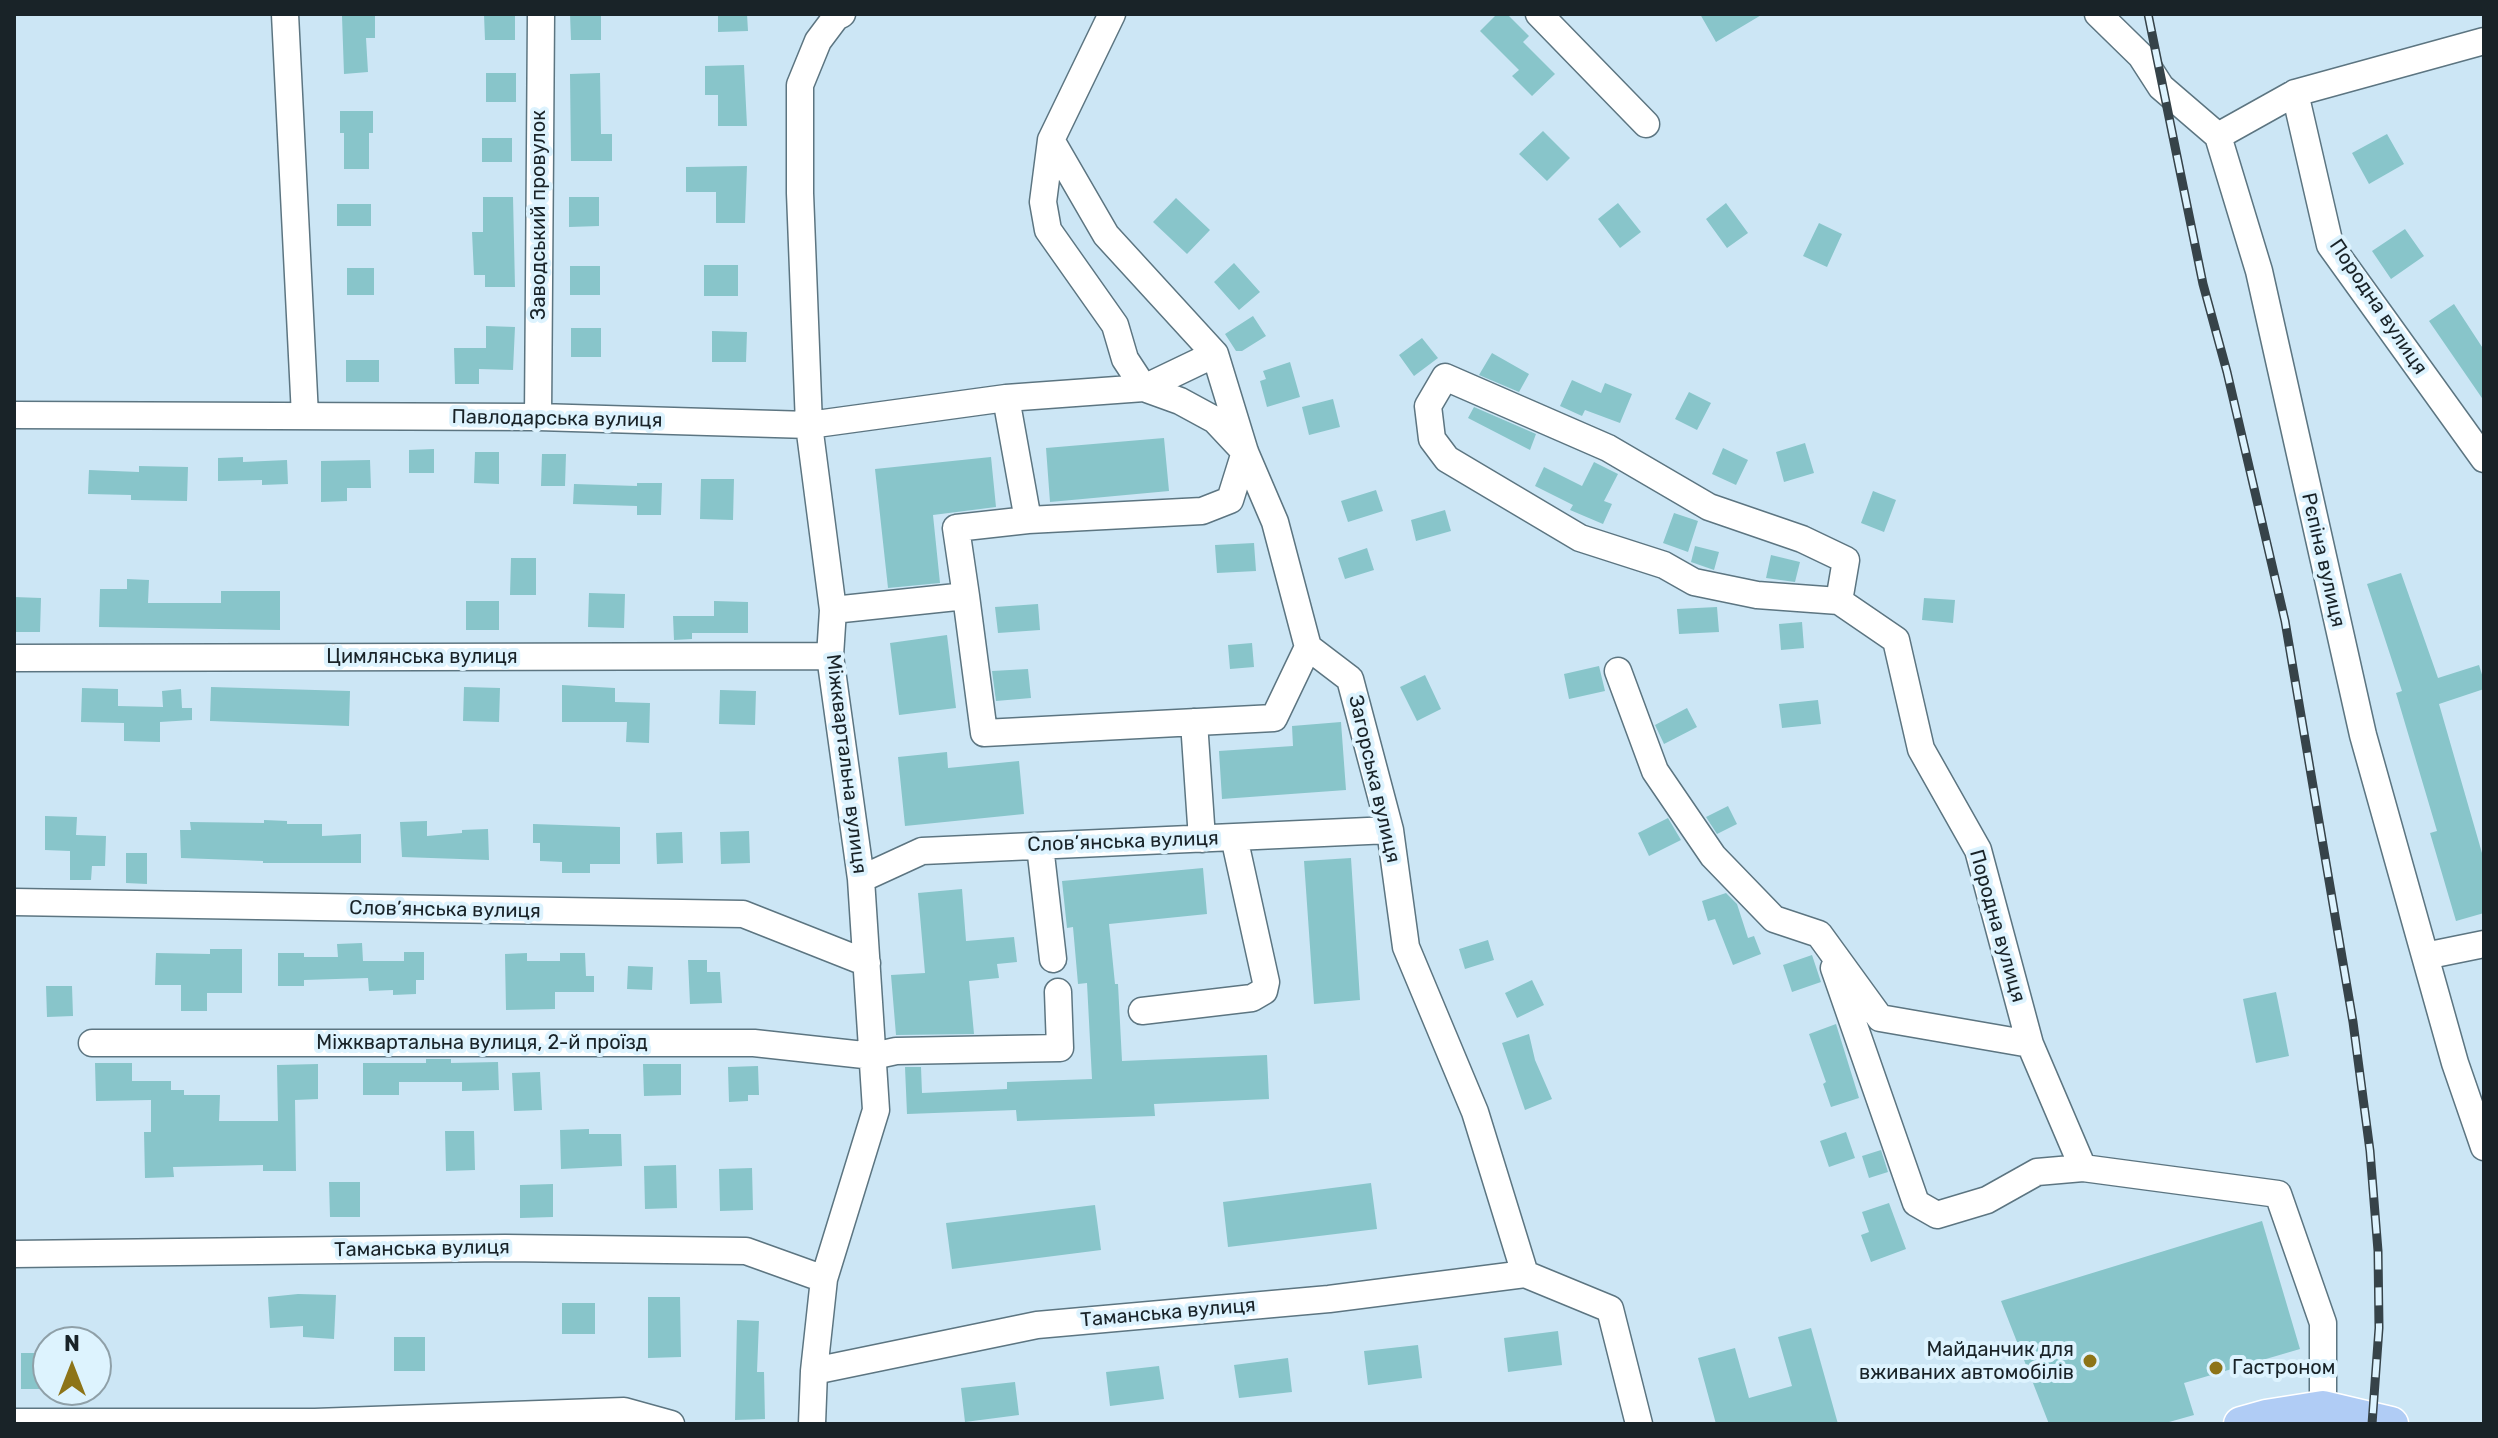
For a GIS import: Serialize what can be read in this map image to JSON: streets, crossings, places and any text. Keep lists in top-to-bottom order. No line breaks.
{"streets":{"street":["Заводський провулок","Породна вулиця","Павлодарська вулиця","Рєпіна вулиця","Цимлянська вулиця","Міжквартальна вулиця","Загорська вулиця","Слов’янська вулиця","Міжквартальна вулиця, 2-й проїзд","Таманська вулиця"]},"crossings":[["Заводський провулок","Павлодарська вулиця"],["Павлодарська вулиця","Міжквартальна вулиця"],["Цимлянська вулиця","Міжквартальна вулиця"],["Міжквартальна вулиця","Слов’янська вулиця"],["Міжквартальна вулиця","Міжквартальна вулиця, 2-й проїзд"],["Міжквартальна вулиця","Таманська вулиця"],["Загорська вулиця","Слов’янська вулиця"],["Загорська вулиця","Таманська вулиця"]],"places":["Майданчик для вживаних автомобілів","Гастроном"],"north":"top"}
